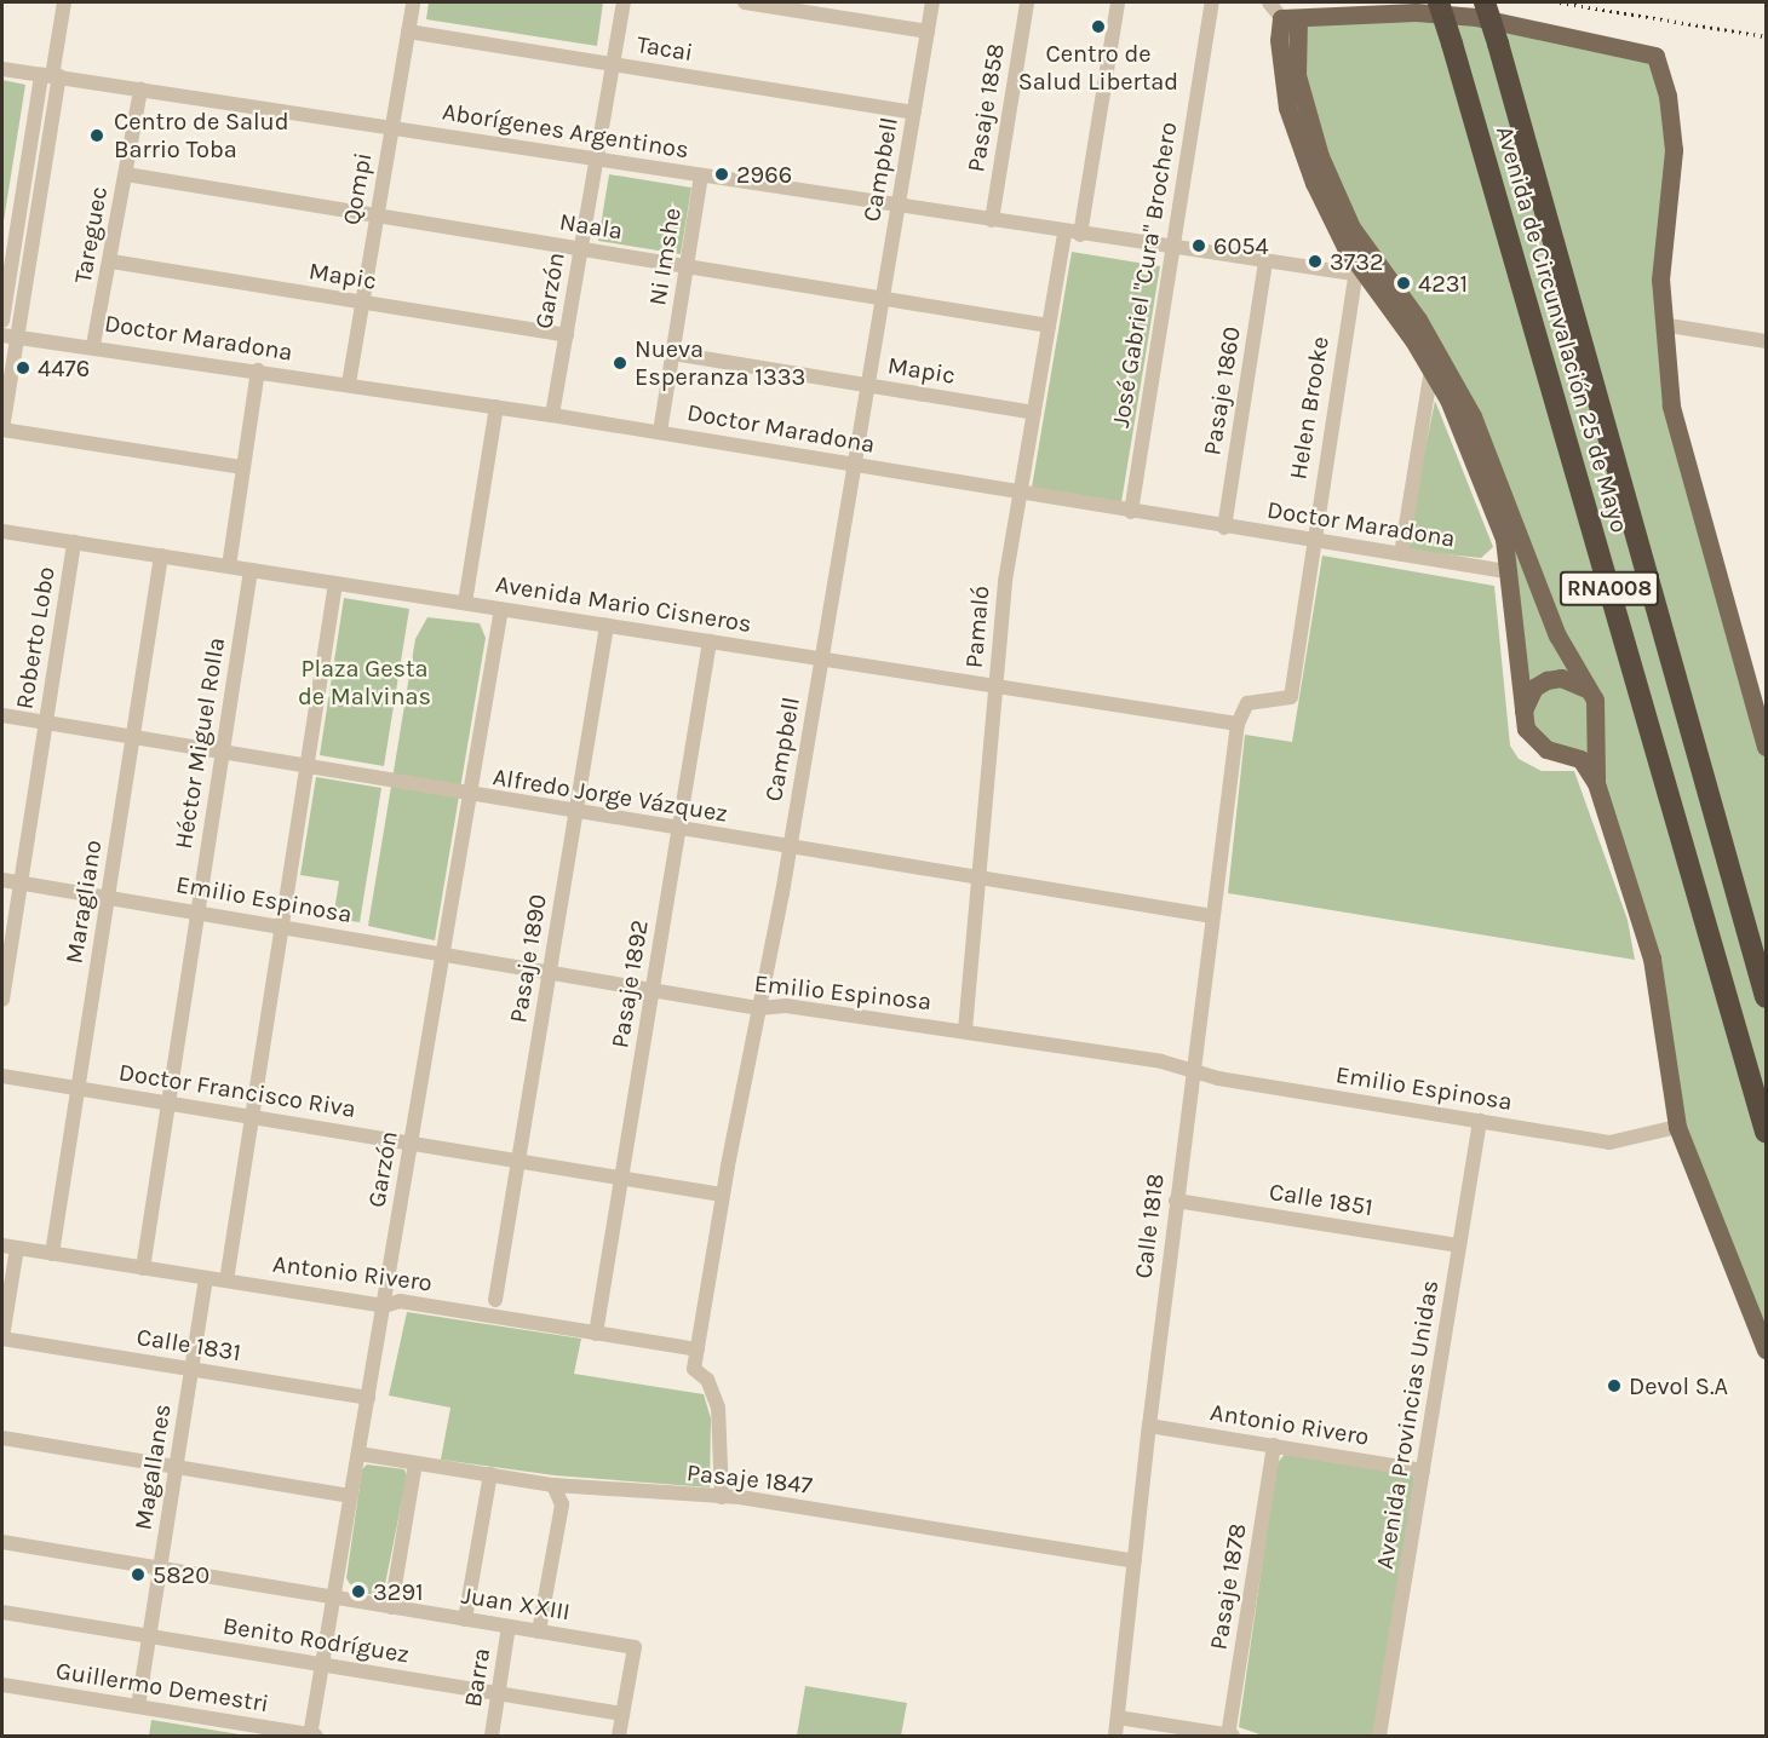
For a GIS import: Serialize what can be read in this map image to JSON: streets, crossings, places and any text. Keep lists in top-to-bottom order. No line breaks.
{"streets":{"highway":["Avenida de Circunvalación 25 de Mayo","RNA008"],"street":["Tacai","Pasaje 1858","Aborígenes Argentinos","Campbell","Qompi","Naala","Tareguec","Ni Imshe","José Gabriel \"Cura\" Brochero","Mapic","Garzón","Doctor Maradona","Pasaje 1860","Helen Brooke","Avenida Mario Cisneros","Pamaló","Roberto Lobo","Héctor Miguel Rolla","Alfredo Jorge Vázquez","Emilio Espinosa","Maragliano","Pasaje 1890","Pasaje 1892","Doctor Francisco Riva","Calle 1851","Calle 1818","Antonio Rivero","Calle 1831","Avenida Provincias Unidas","Magallanes","Pasaje 1847","Pasaje 1878","Juan XXIII","Benito Rodríguez","Barra","Guillermo Demestri"]},"crossings":[["Tacai","Campbell"],["Tacai","Qompi"],["Tacai","Garzón"],["Pasaje 1858","Aborígenes Argentinos"],["Aborígenes Argentinos","Campbell"],["Aborígenes Argentinos","Qompi"],["Aborígenes Argentinos","Tareguec"],["Aborígenes Argentinos","Ni Imshe"],["Aborígenes Argentinos","José Gabriel \"Cura\" Brochero"],["Aborígenes Argentinos","Garzón"],["Aborígenes Argentinos","Pasaje 1860"],["Aborígenes Argentinos","Helen Brooke"],["Aborígenes Argentinos","Pamaló"],["Campbell","Naala"],["Campbell","Mapic"],["Campbell","Doctor Maradona"],["Campbell","Avenida Mario Cisneros"],["Campbell","Alfredo Jorge Vázquez"],["Campbell","Emilio Espinosa"],["Campbell","Doctor Francisco Riva"],["Campbell","Antonio Rivero"],["Campbell","Pasaje 1847"],["Qompi","Naala"],["Qompi","Mapic"],["Qompi","Doctor Maradona"],["Naala","Tareguec"],["Naala","Ni Imshe"],["Naala","Garzón"],["Naala","Pamaló"],["Tareguec","Mapic"],["Tareguec","Doctor Maradona"],["Ni Imshe","Mapic"],["Ni Imshe","Doctor Maradona"],["José Gabriel \"Cura\" Brochero","Doctor Maradona"],["Mapic","Garzón"],["Mapic","Pamaló"],["Garzón","Doctor Maradona"],["Garzón","Avenida Mario Cisneros"],["Garzón","Alfredo Jorge Vázquez"],["Garzón","Emilio Espinosa"],["Garzón","Doctor Francisco Riva"],["Garzón","Antonio Rivero"],["Garzón","Calle 1831"],["Garzón","Pasaje 1847"],["Garzón","Juan XXIII"],["Garzón","Benito Rodríguez"],["Garzón","Guillermo Demestri"],["Doctor Maradona","Pasaje 1860"],["Doctor Maradona","Helen Brooke"],["Doctor Maradona","Pamaló"],["Helen Brooke","Avenida Mario Cisneros"],["Helen Brooke","Calle 1818"],["Avenida Mario Cisneros","Pamaló"],["Avenida Mario Cisneros","Roberto Lobo"],["Avenida Mario Cisneros","Héctor Miguel Rolla"],["Avenida Mario Cisneros","Maragliano"],["Avenida Mario Cisneros","Pasaje 1890"],["Avenida Mario Cisneros","Pasaje 1892"],["Avenida Mario Cisneros","Calle 1818"],["Pamaló","Alfredo Jorge Vázquez"],["Pamaló","Emilio Espinosa"],["Roberto Lobo","Alfredo Jorge Vázquez"],["Roberto Lobo","Emilio Espinosa"],["Héctor Miguel Rolla","Alfredo Jorge Vázquez"],["Héctor Miguel Rolla","Emilio Espinosa"],["Héctor Miguel Rolla","Doctor Francisco Riva"],["Héctor Miguel Rolla","Antonio Rivero"],["Alfredo Jorge Vázquez","Maragliano"],["Alfredo Jorge Vázquez","Pasaje 1890"],["Alfredo Jorge Vázquez","Pasaje 1892"],["Alfredo Jorge Vázquez","Calle 1818"],["Emilio Espinosa","Maragliano"],["Emilio Espinosa","Pasaje 1890"],["Emilio Espinosa","Pasaje 1892"],["Emilio Espinosa","Calle 1818"],["Emilio Espinosa","Avenida Provincias Unidas"],["Maragliano","Doctor Francisco Riva"],["Maragliano","Antonio Rivero"],["Pasaje 1890","Doctor Francisco Riva"],["Pasaje 1892","Doctor Francisco Riva"],["Pasaje 1892","Antonio Rivero"],["Calle 1851","Calle 1818"],["Calle 1851","Avenida Provincias Unidas"],["Calle 1818","Antonio Rivero"],["Calle 1818","Pasaje 1847"],["Antonio Rivero","Avenida Provincias Unidas"],["Antonio Rivero","Magallanes"],["Antonio Rivero","Pasaje 1878"],["Calle 1831","Magallanes"],["Magallanes","Juan XXIII"],["Magallanes","Benito Rodríguez"],["Magallanes","Guillermo Demestri"],["Juan XXIII","Benito Rodríguez"],["Juan XXIII","Barra"],["Benito Rodríguez","Barra"]],"parks":["Plaza Gesta de Malvinas"],"places":["Centro de Salud Libertad","Centro de Salud Barrio Toba","2966","6054","3732","4231","Nueva Esperanza 1333","4476","Devol S.A","5820","3291"]}
